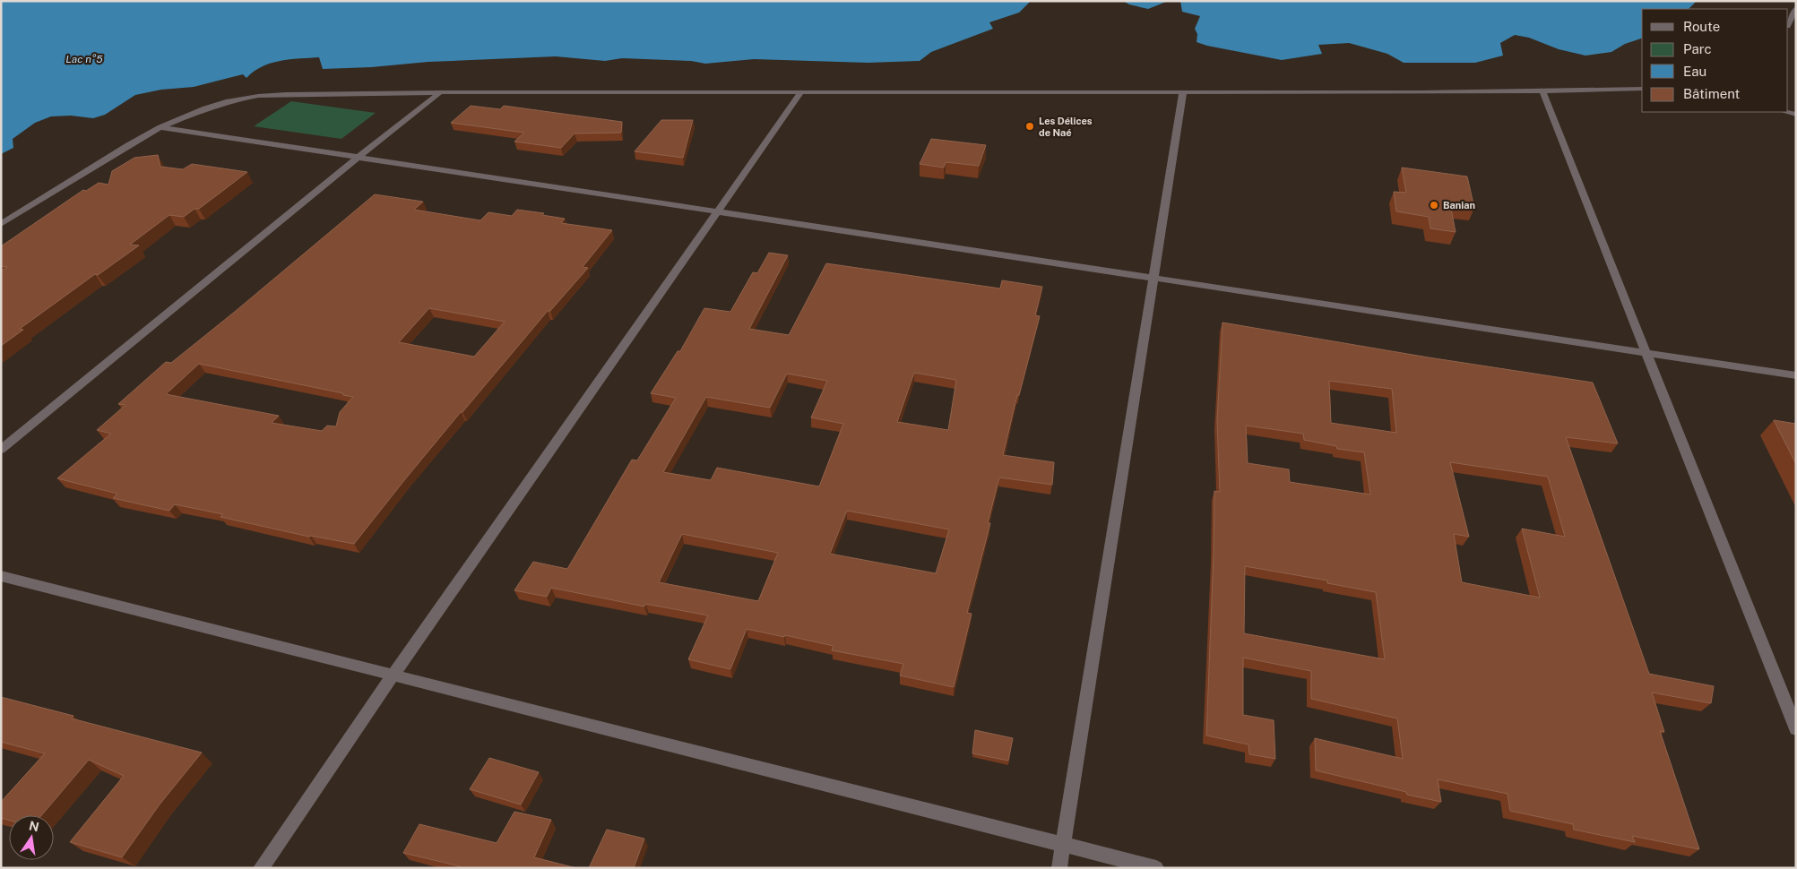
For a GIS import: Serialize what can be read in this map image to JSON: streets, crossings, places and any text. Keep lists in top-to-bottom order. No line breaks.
{"water":["Lac n°5"],"places":["Les Délices de Naé","Banian"],"legend":["Route","Parc","Eau","Bâtiment"],"north":"top"}
